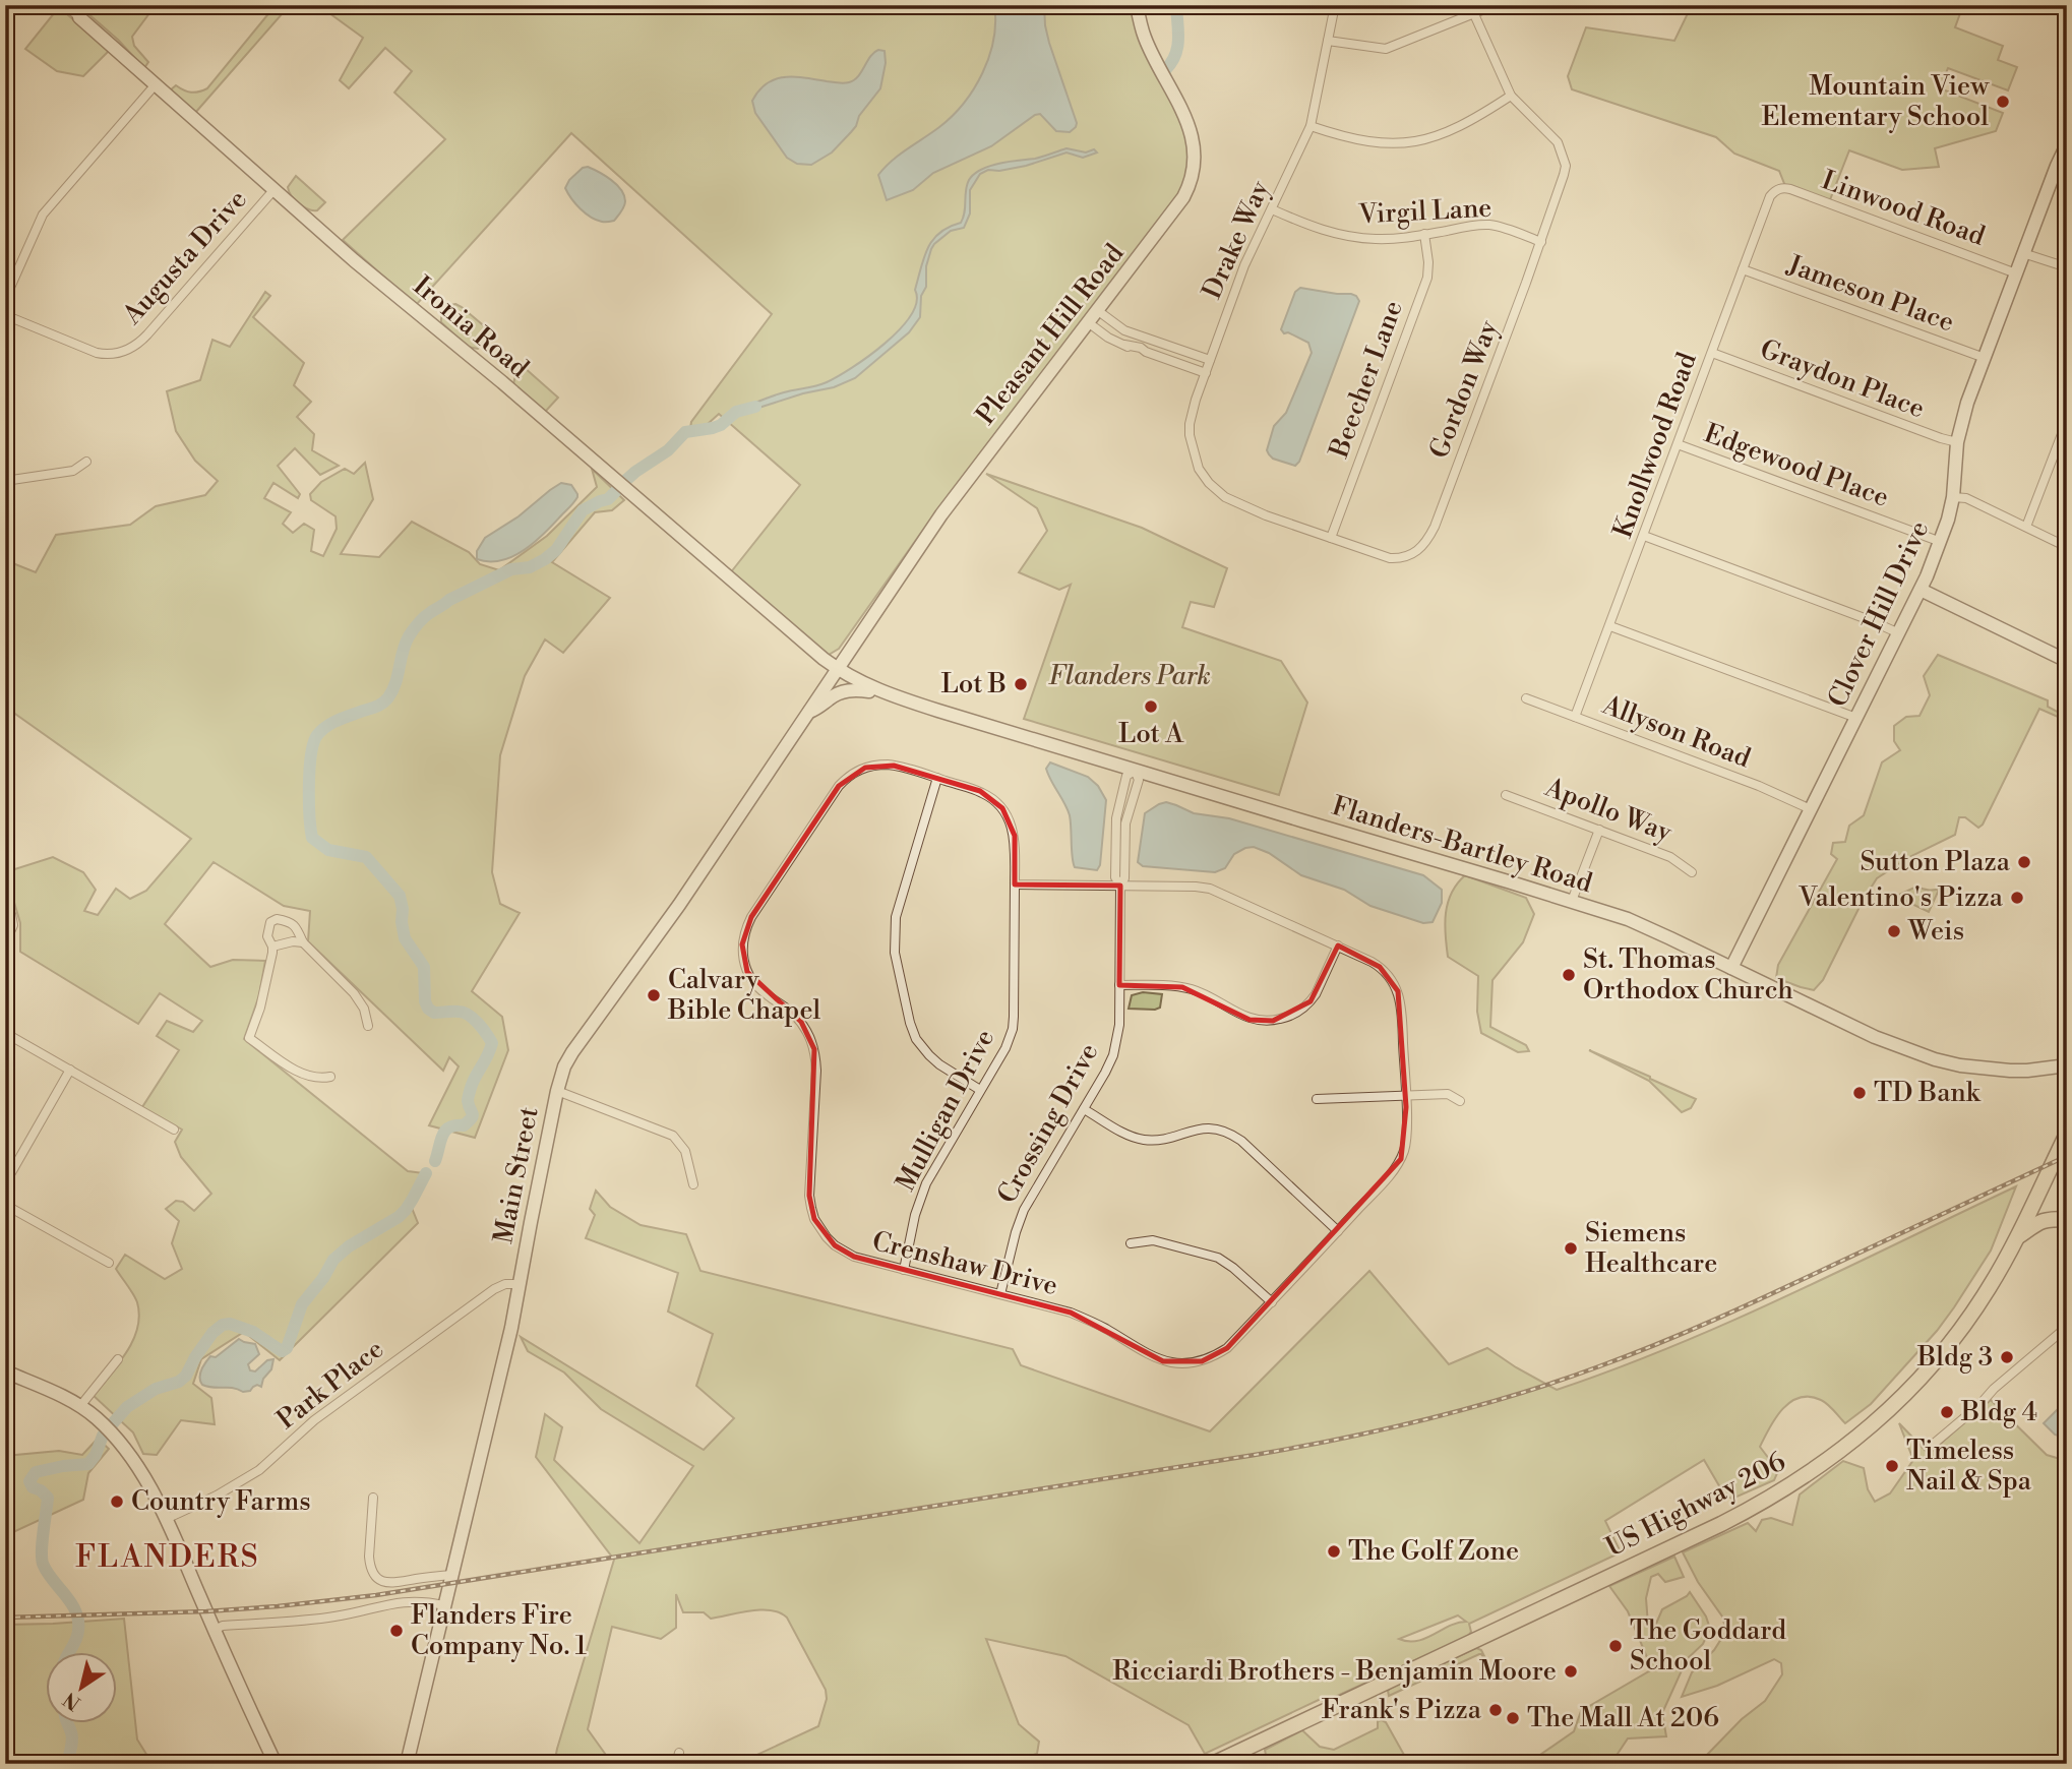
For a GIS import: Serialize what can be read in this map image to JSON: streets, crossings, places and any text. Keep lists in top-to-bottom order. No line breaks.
{"streets":{"highway":["US Highway 206"],"street":["Linwood Road","Virgil Lane","Drake Way","Augusta Drive","Jameson Place","Ironia Road","Pleasant Hill Road","Beecher Lane","Graydon Place","Gordon Way","Knollwood Road","Edgewood Place","Clover Hill Drive","Allyson Road","Apollo Way","Flanders-Bartley Road","Mulligan Drive","Crossing Drive","Main Street","Crenshaw Drive","Park Place"]},"crossings":[["Linwood Road","Knollwood Road"],["Linwood Road","Clover Hill Drive"],["Virgil Lane","Drake Way"],["Virgil Lane","Beecher Lane"],["Virgil Lane","Gordon Way"],["Drake Way","Gordon Way"],["Augusta Drive","Ironia Road"],["Jameson Place","Knollwood Road"],["Jameson Place","Clover Hill Drive"],["Ironia Road","Pleasant Hill Road"],["Ironia Road","Flanders-Bartley Road"],["Ironia Road","Main Street"],["Pleasant Hill Road","Flanders-Bartley Road"],["Pleasant Hill Road","Main Street"],["Beecher Lane","Gordon Way"],["Graydon Place","Knollwood Road"],["Graydon Place","Clover Hill Drive"],["Knollwood Road","Edgewood Place"],["Knollwood Road","Allyson Road"],["Edgewood Place","Clover Hill Drive"],["Clover Hill Drive","Allyson Road"],["Clover Hill Drive","Flanders-Bartley Road"],["Flanders-Bartley Road","Crossing Drive"],["Flanders-Bartley Road","Main Street"],["Mulligan Drive","Crenshaw Drive"],["Crossing Drive","Crenshaw Drive"],["Main Street","Park Place"]],"districts":["FLANDERS"],"parks":["Flanders Park"],"places":["Mountain View Elementary School","Lot B","Lot A","Sutton Plaza","Valentino's Pizza","Weis","St. Thomas Orthodox Church","Calvary Bible Chapel","TD Bank","Siemens Healthcare","Bldg 3","Bldg 4","Timeless Nail & Spa","Country Farms","The Golf Zone","Flanders Fire Company No. 1","The Goddard School","Ricciardi Brothers - Benjamin Moore","Frank's Pizza","The Mall At 206"],"north":"bottom left"}
